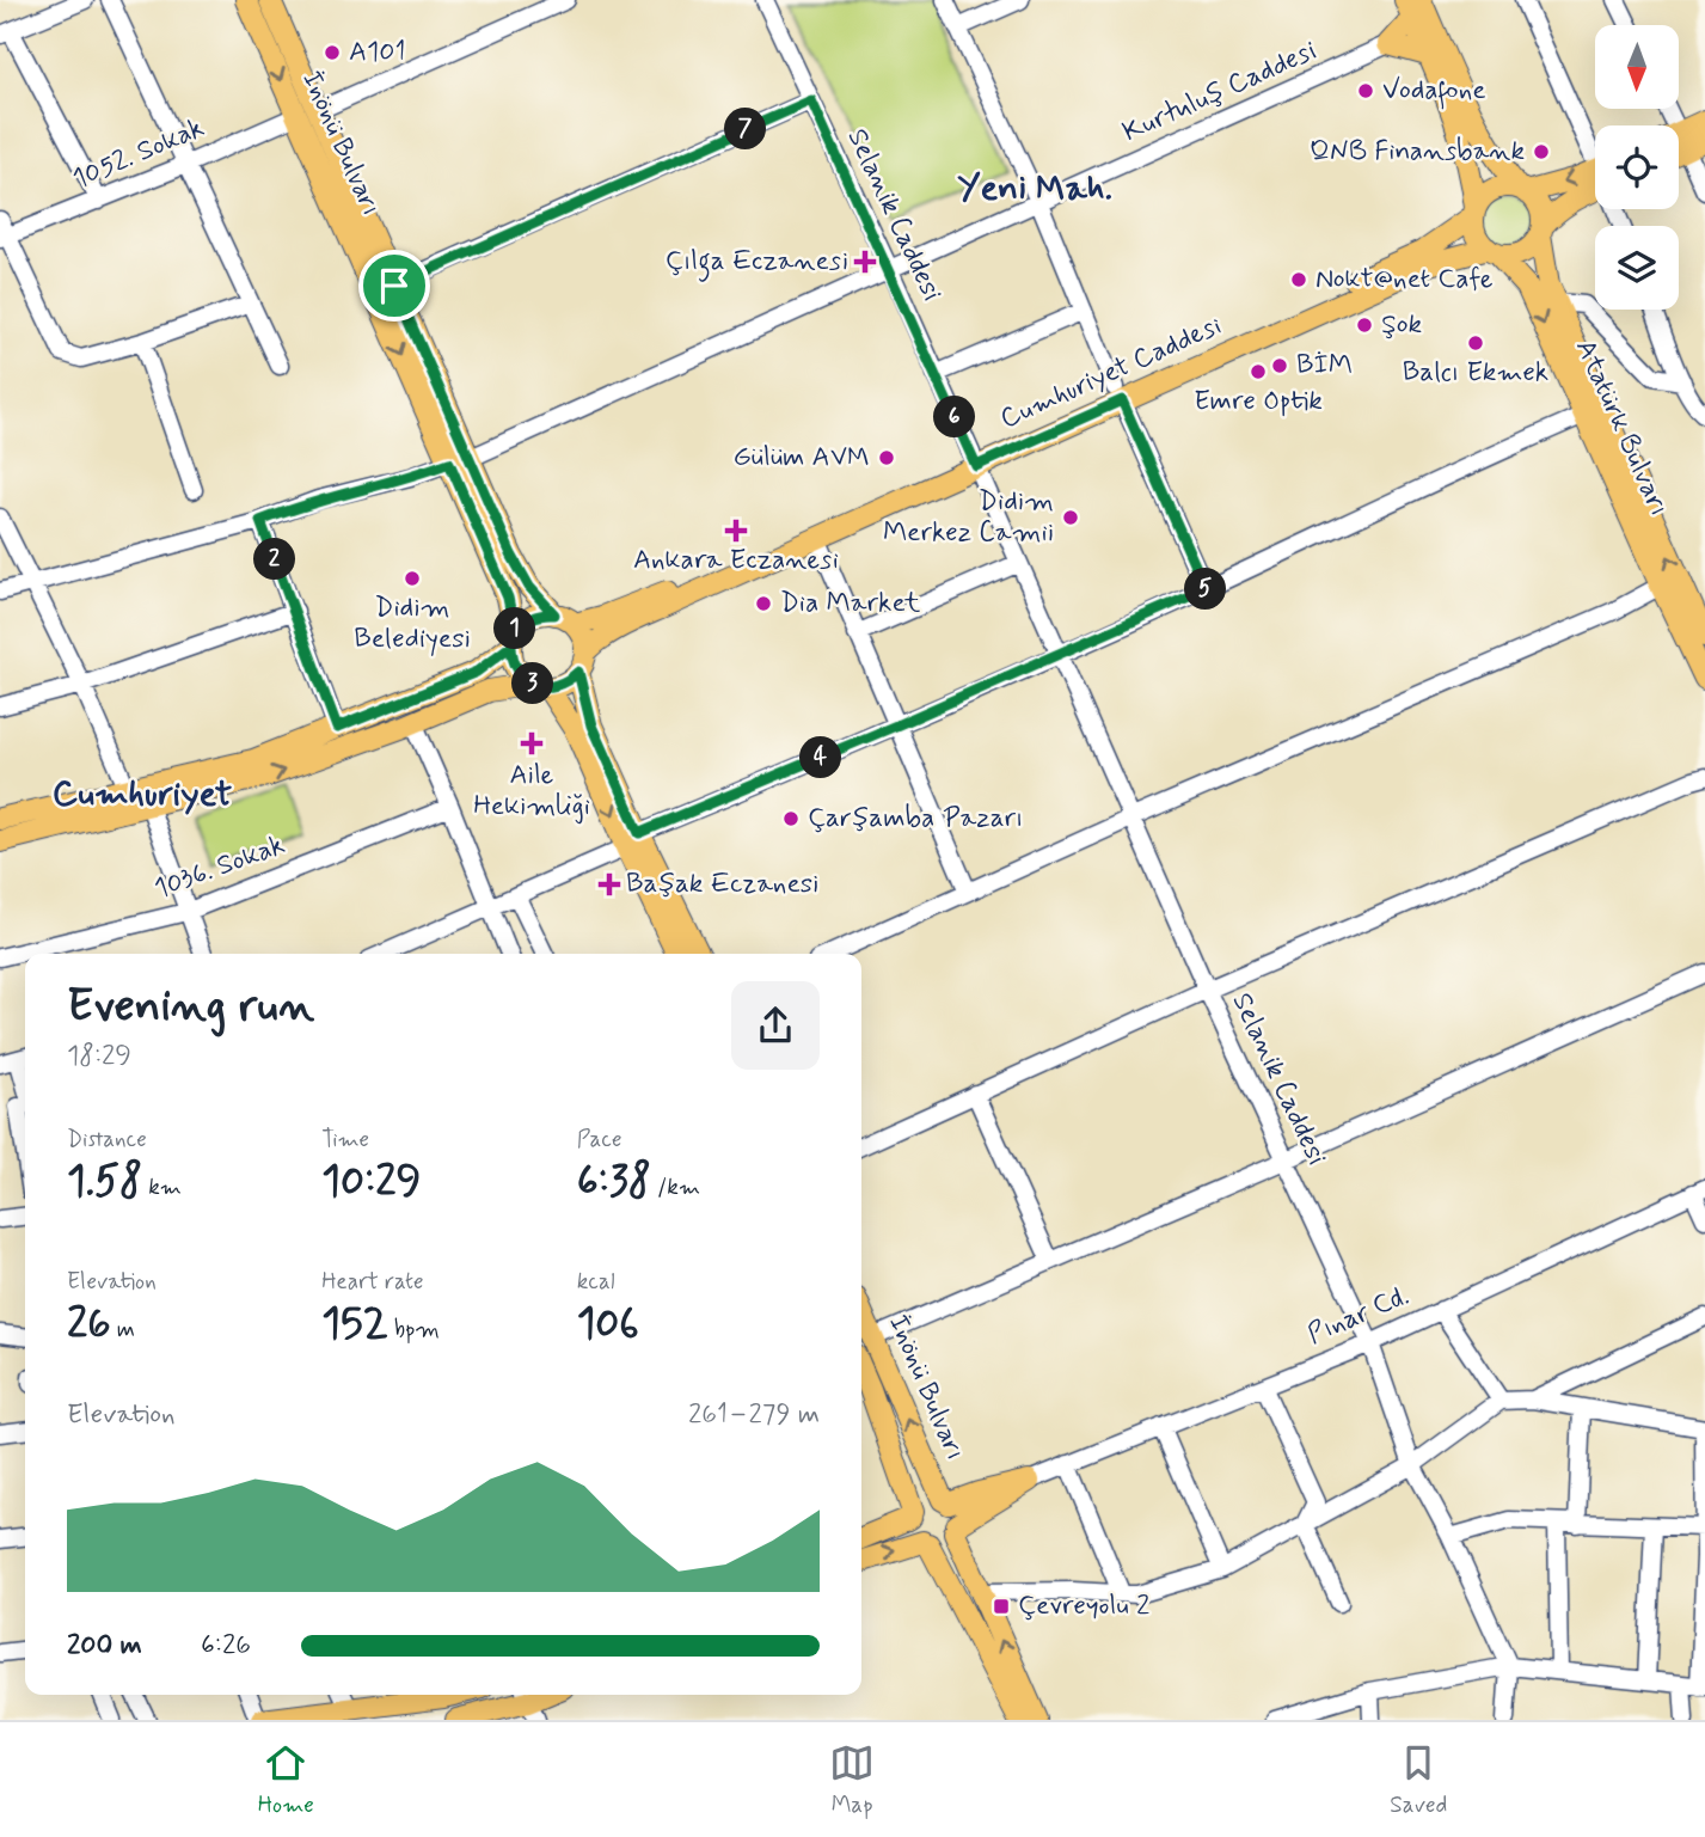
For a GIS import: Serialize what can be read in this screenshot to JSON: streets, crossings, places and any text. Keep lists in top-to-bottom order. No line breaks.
{"streets":{"main road":["İnönü Bulvarı","Cumhuriyet Caddesi","Atatürk Bulvarı"],"street":["Kurtuluş Caddesi","1052. Sokak","Selanik Caddesi","1036. Sokak","Pınar Cd."]},"crossings":[["Kurtuluş Caddesi","İnönü Bulvarı"],["Kurtuluş Caddesi","Selanik Caddesi"],["İnönü Bulvarı","1052. Sokak"],["İnönü Bulvarı","Cumhuriyet Caddesi"],["Selanik Caddesi","Cumhuriyet Caddesi"],["Selanik Caddesi","Pınar Cd."],["Cumhuriyet Caddesi","Atatürk Bulvarı"]],"districts":["Yeni Mah.","Cumhuriyet"],"places":{"other":["A101","Vodafone","QNB Finansbank","Nokt@net Cafe","Şok","Balcı Ekmek","BİM","Emre Optik","Gülüm AVM","Didim Merkez Camii","Didim Belediyesi","Dia Market","Çarşamba Pazarı"],"health":["Çılga Eczanesi","Ankara Eczanesi","Aile Hekimliği","Başak Eczanesi"],"transit":["Çevreyolu 2"]},"north":"bottom","page":{"pins":["7","6","2","5","1","3","4"],"heading":["Evening run","18:29"],"stats":[["Distance","1.58 km"],["Time","10:29"],["Pace","6:38 /km"],["Elevation","26 m"],["Heart rate","152 bpm"],["kcal","106"]],"chart":["Elevation","261–279 m"],"list":[{"name":"200 m","note":"6:26"}],"tabs":["Home","Map","Saved"]}}
